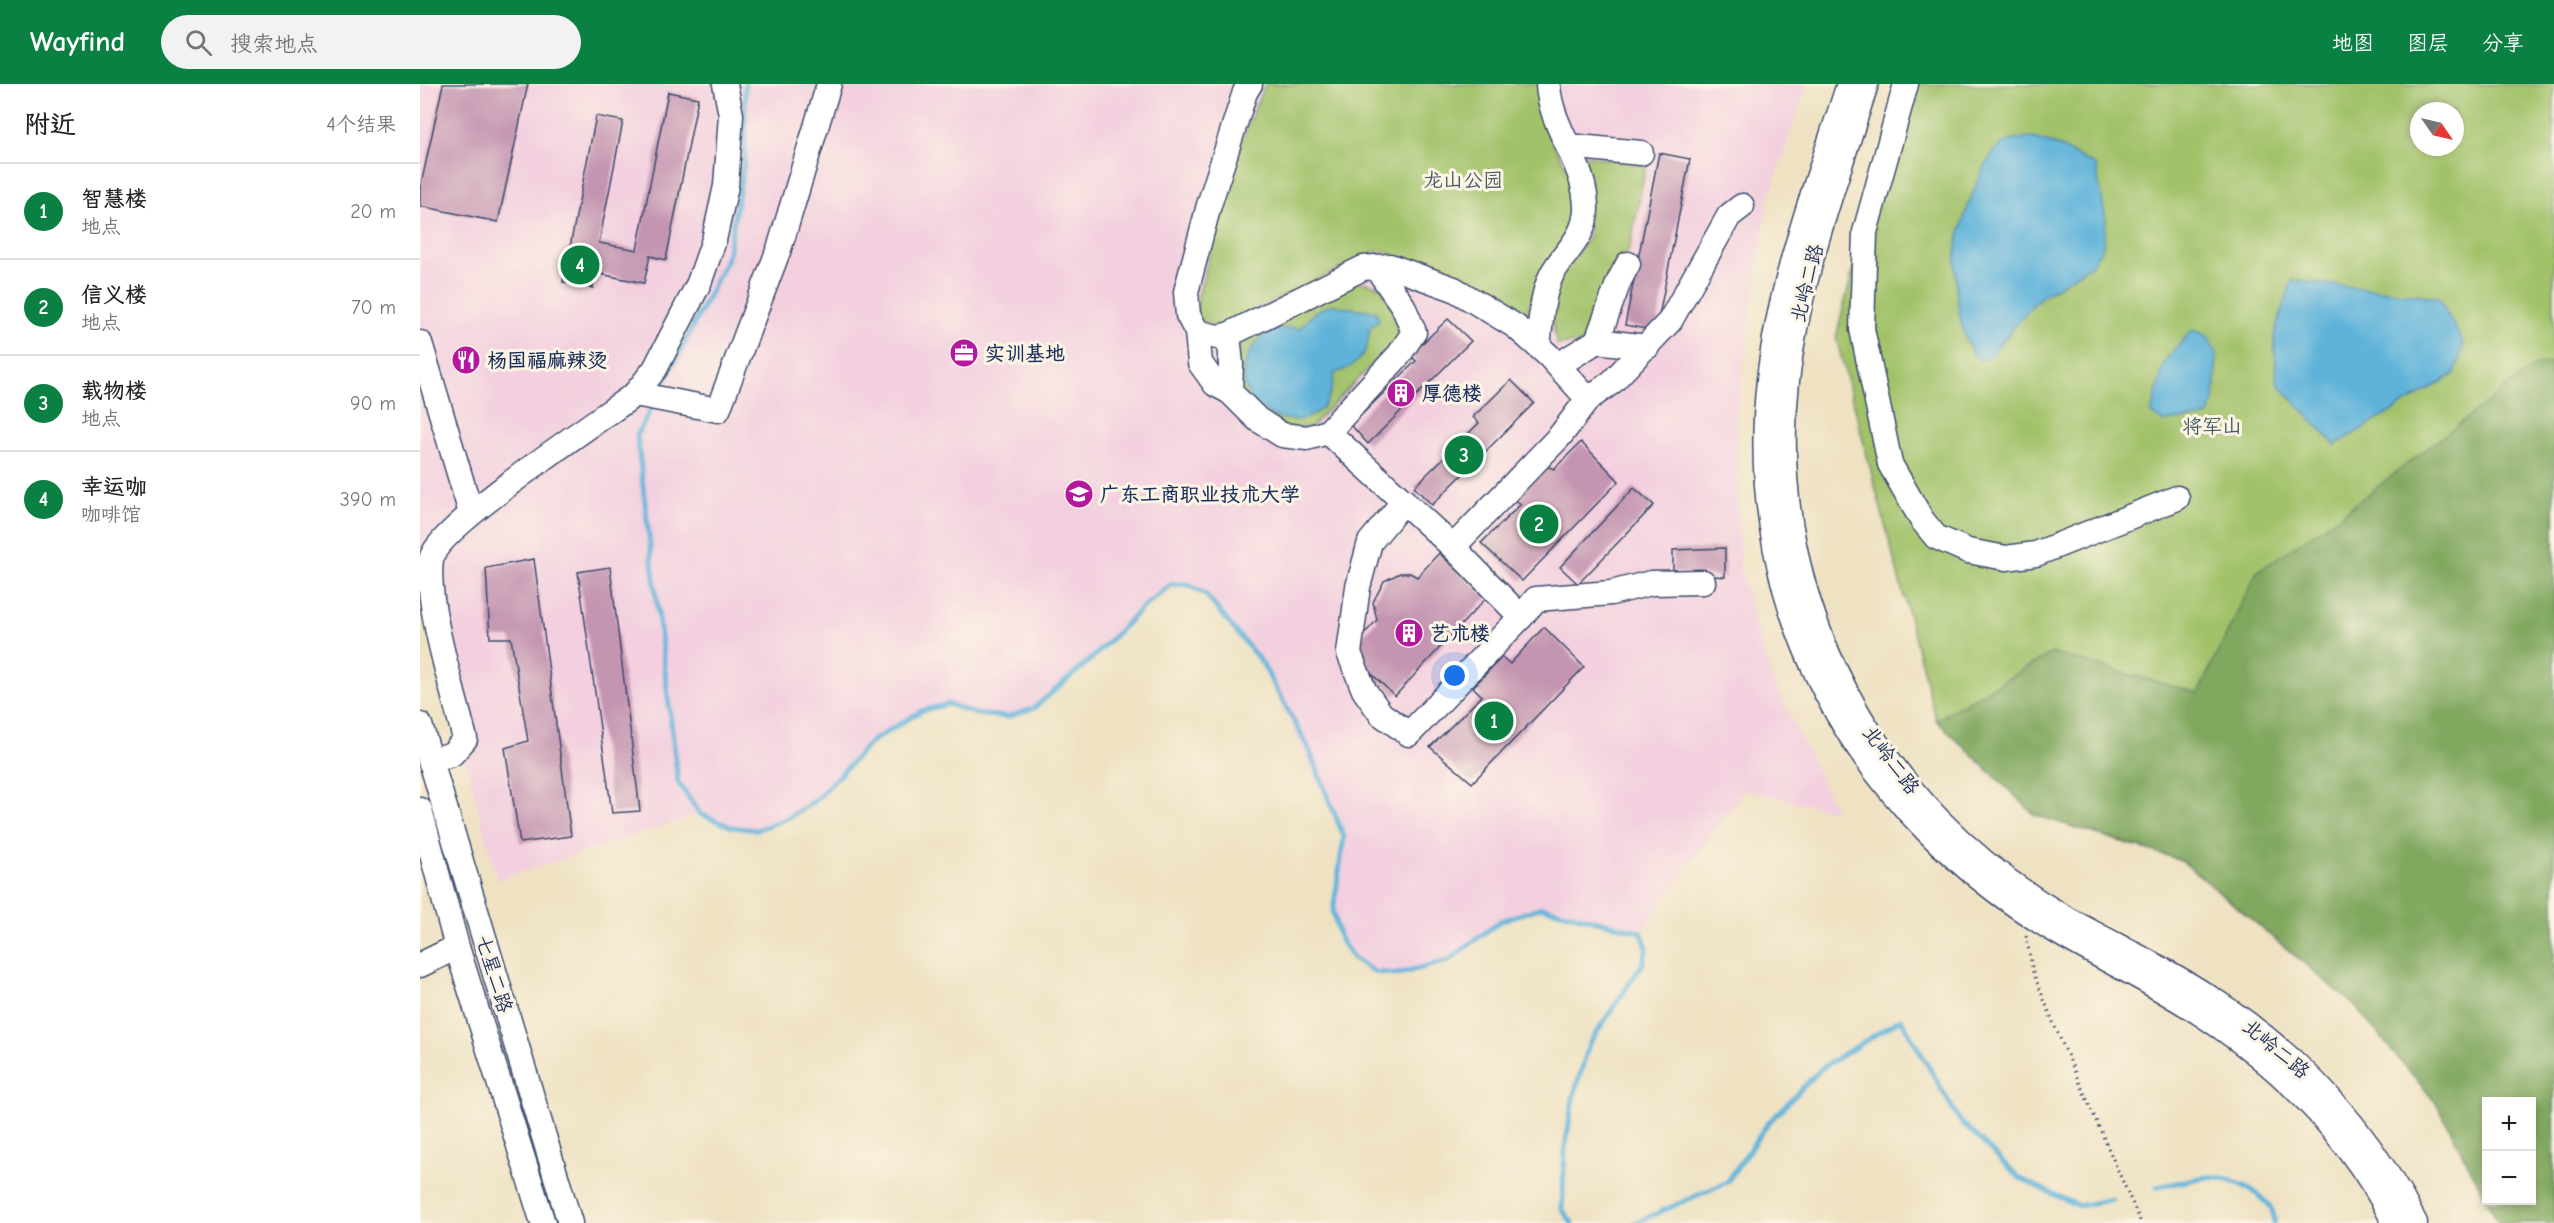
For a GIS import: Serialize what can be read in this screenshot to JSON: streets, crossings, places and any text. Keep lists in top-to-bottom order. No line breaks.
{"streets":{"street":["北岭二路","七星二路"]},"parks":["龙山公园","将军山"],"places":{"office":["实训基地"],"restaurant":["杨国福麻辣烫"],"building":["厚德楼","艺术楼"],"school or university":["广东工商职业技术大学"]},"north":"bottom right","page":{"header":"Wayfind","search":"搜索地点","nav":["地图","图层","分享"],"heading":["附近","4个结果"],"list":[{"mark":"1","name":"智慧楼","note":"地点","value":"20 m"},{"mark":"2","name":"信义楼","note":"地点","value":"70 m"},{"mark":"3","name":"载物楼","note":"地点","value":"90 m"},{"mark":"4","name":"幸运咖","note":"咖啡馆","value":"390 m"}],"pins":["4","3","2","1"],"map_buttons":["+","−"]}}
